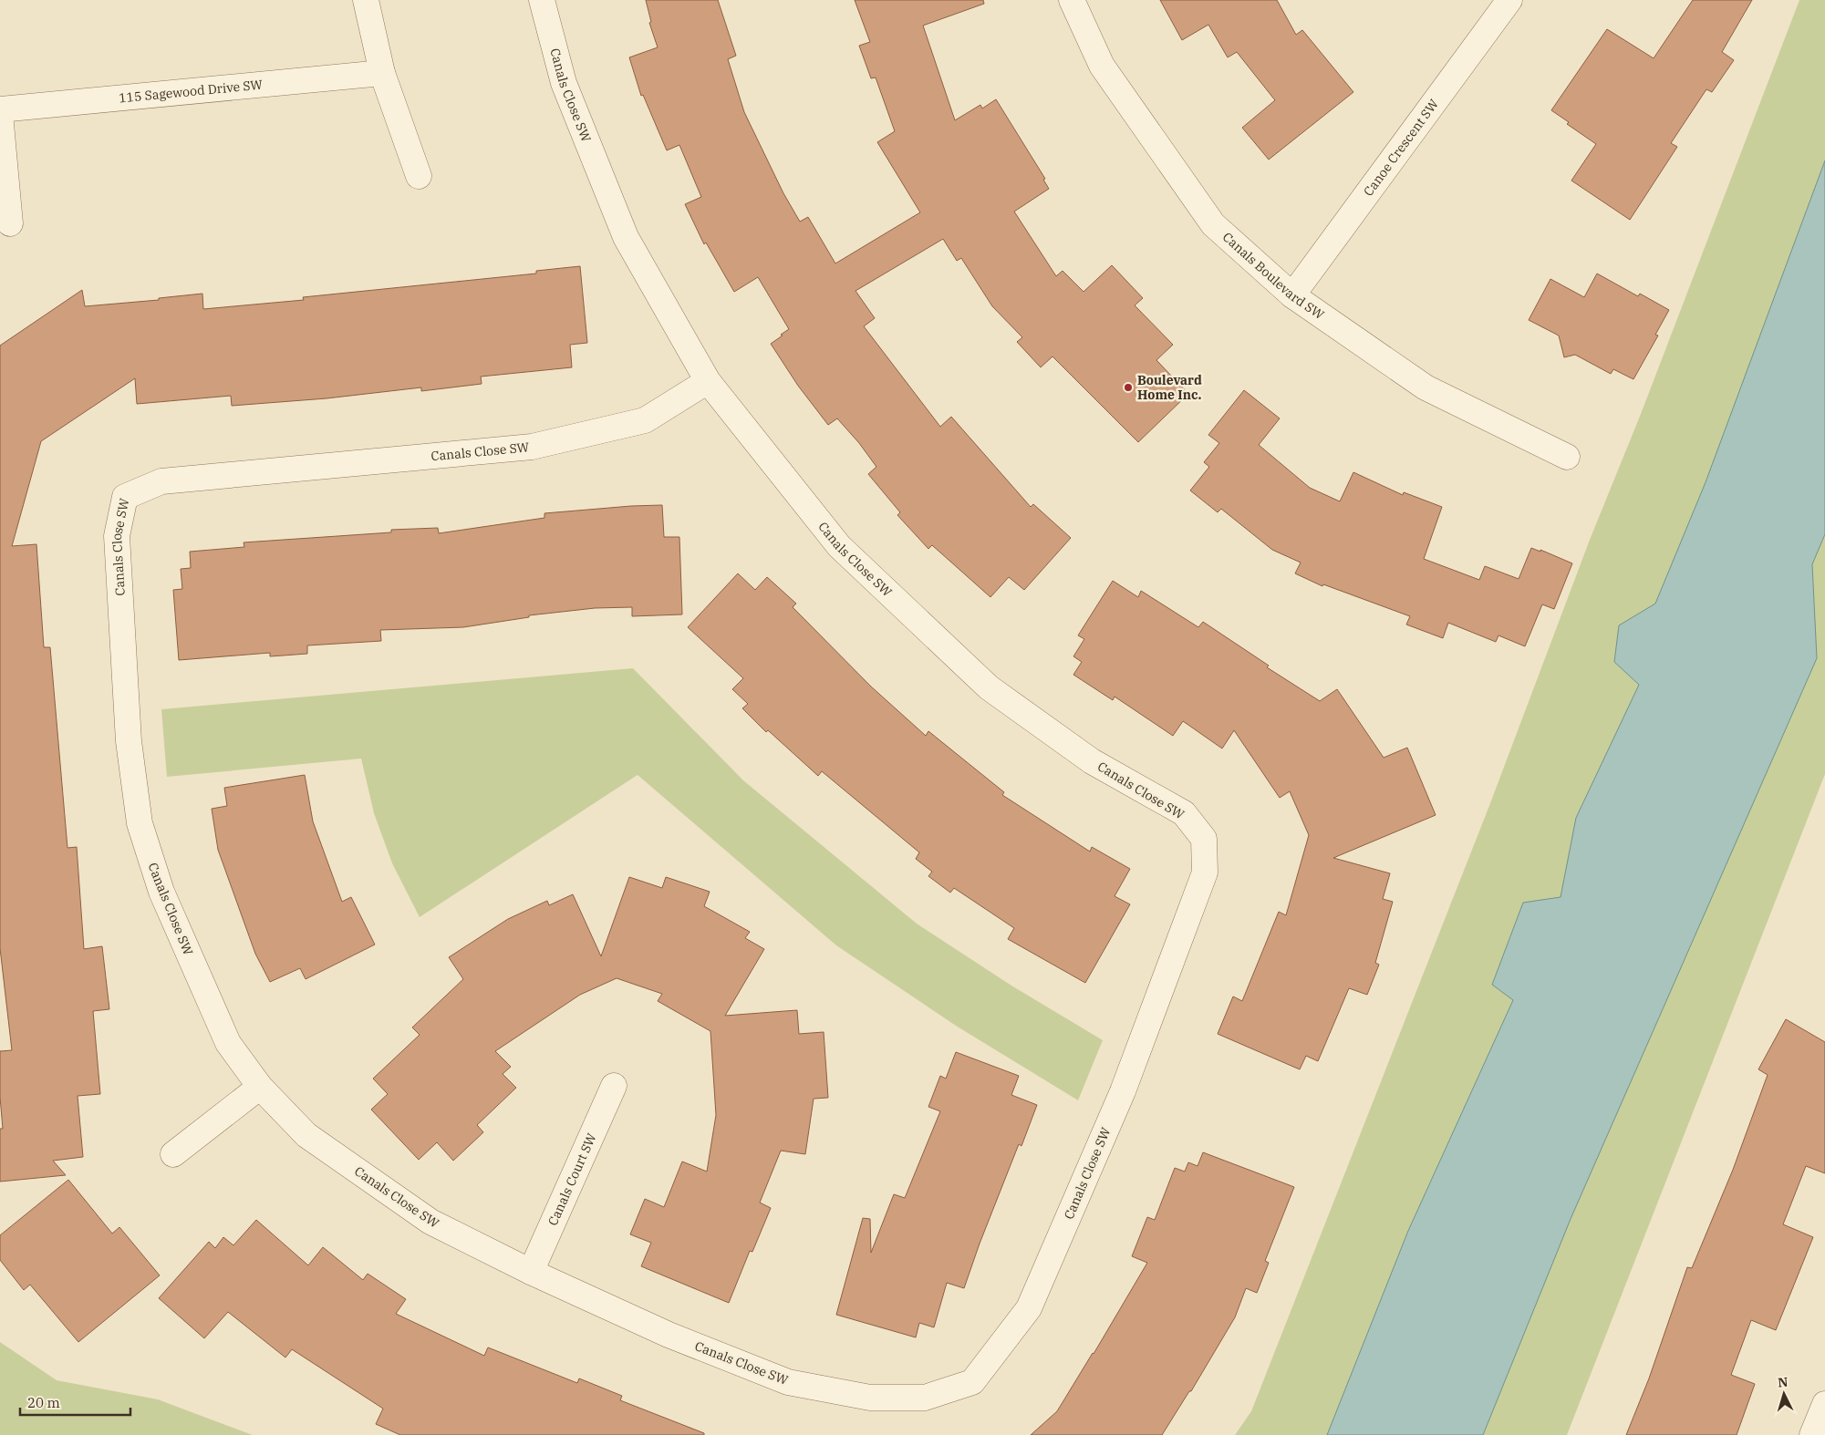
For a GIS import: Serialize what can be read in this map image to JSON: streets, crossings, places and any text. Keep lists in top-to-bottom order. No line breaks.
{"streets":{"street":["115 Sagewood Drive SW","Canals Close SW","Canoe Crescent SW","Canals Boulevard SW","Canals Court SW"]},"crossings":[["Canals Close SW","Canals Court SW"],["Canoe Crescent SW","Canals Boulevard SW"]],"places":["Boulevard Home Inc."],"scale_bar":"20 m","north":"top"}
